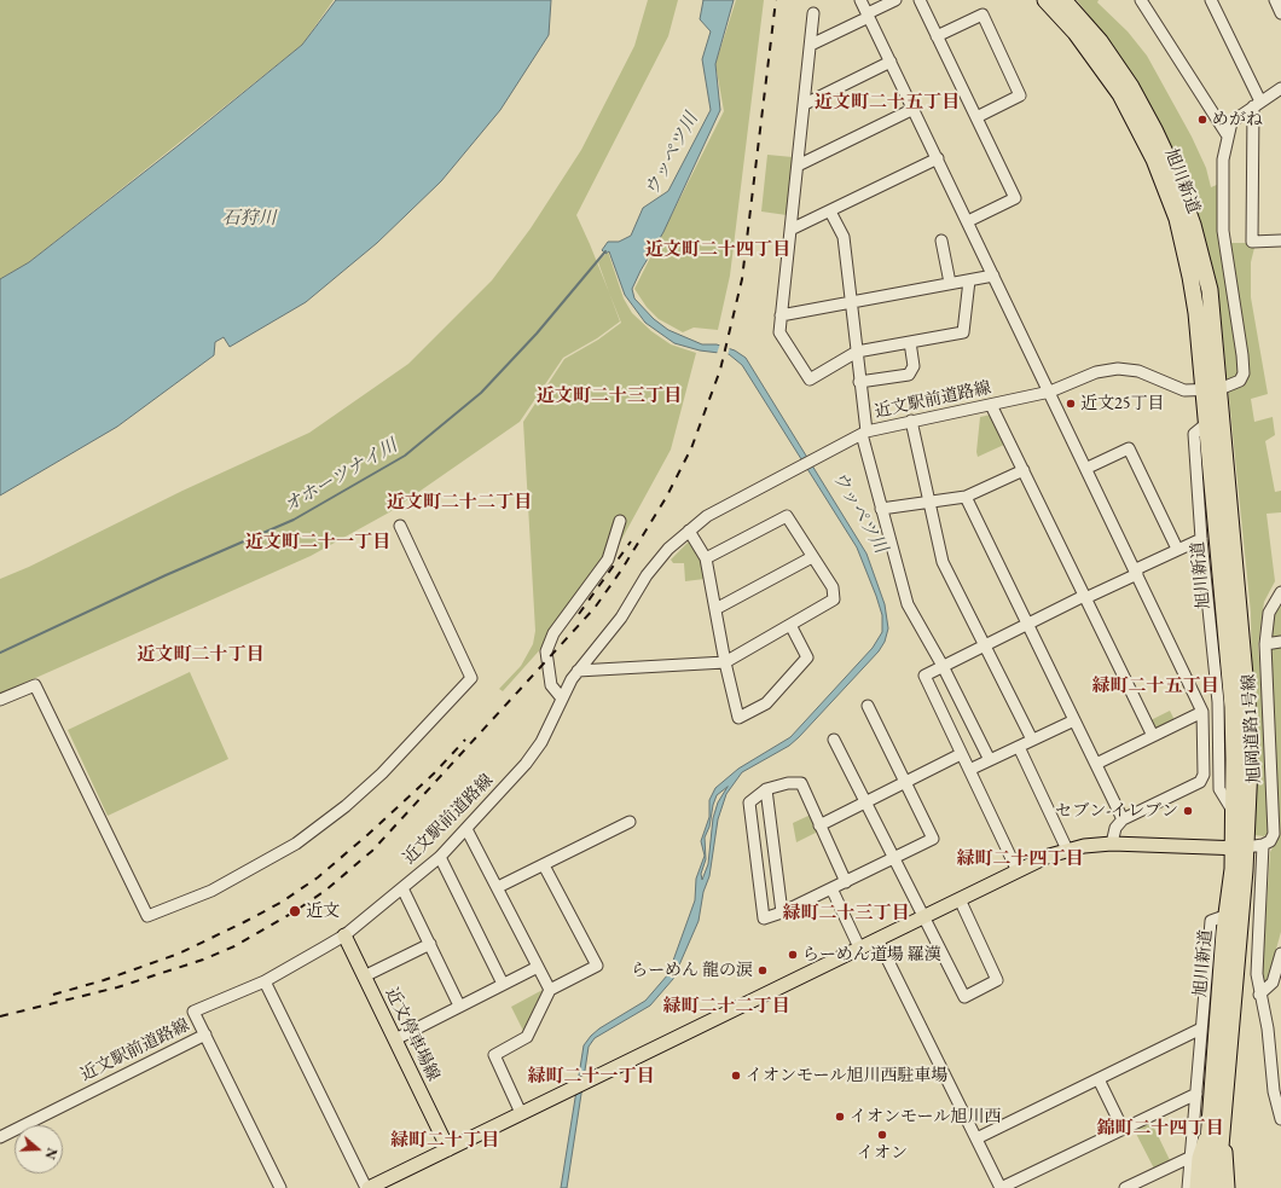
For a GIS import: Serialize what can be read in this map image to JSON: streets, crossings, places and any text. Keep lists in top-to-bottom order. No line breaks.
{"streets":{"highway":["旭川新道"],"main road":["近文停車場線"],"street":["近文駅前道路線","旭岡道路1号線"]},"crossings":[["旭川新道","近文駅前道路線"],["近文駅前道路線","近文停車場線"]],"districts":["近文町二十五丁目","近文町二十四丁目","近文町二十三丁目","近文町二十二丁目","近文町二十一丁目","近文町二十丁目","緑町二十五丁目","緑町二十四丁目","緑町二十三丁目","緑町二十二丁目","緑町二十一丁目","錦町二十四丁目","緑町二十丁目"],"water":["ウッペツ川","石狩川","オホーツナイ川"],"places":["めがね","近文25丁目","セブン-イレブン","近文","らーめん道場 羅漢","らーめん 龍の涙","イオンモール旭川西駐車場","イオンモール旭川西","イオン"],"north":"right"}
